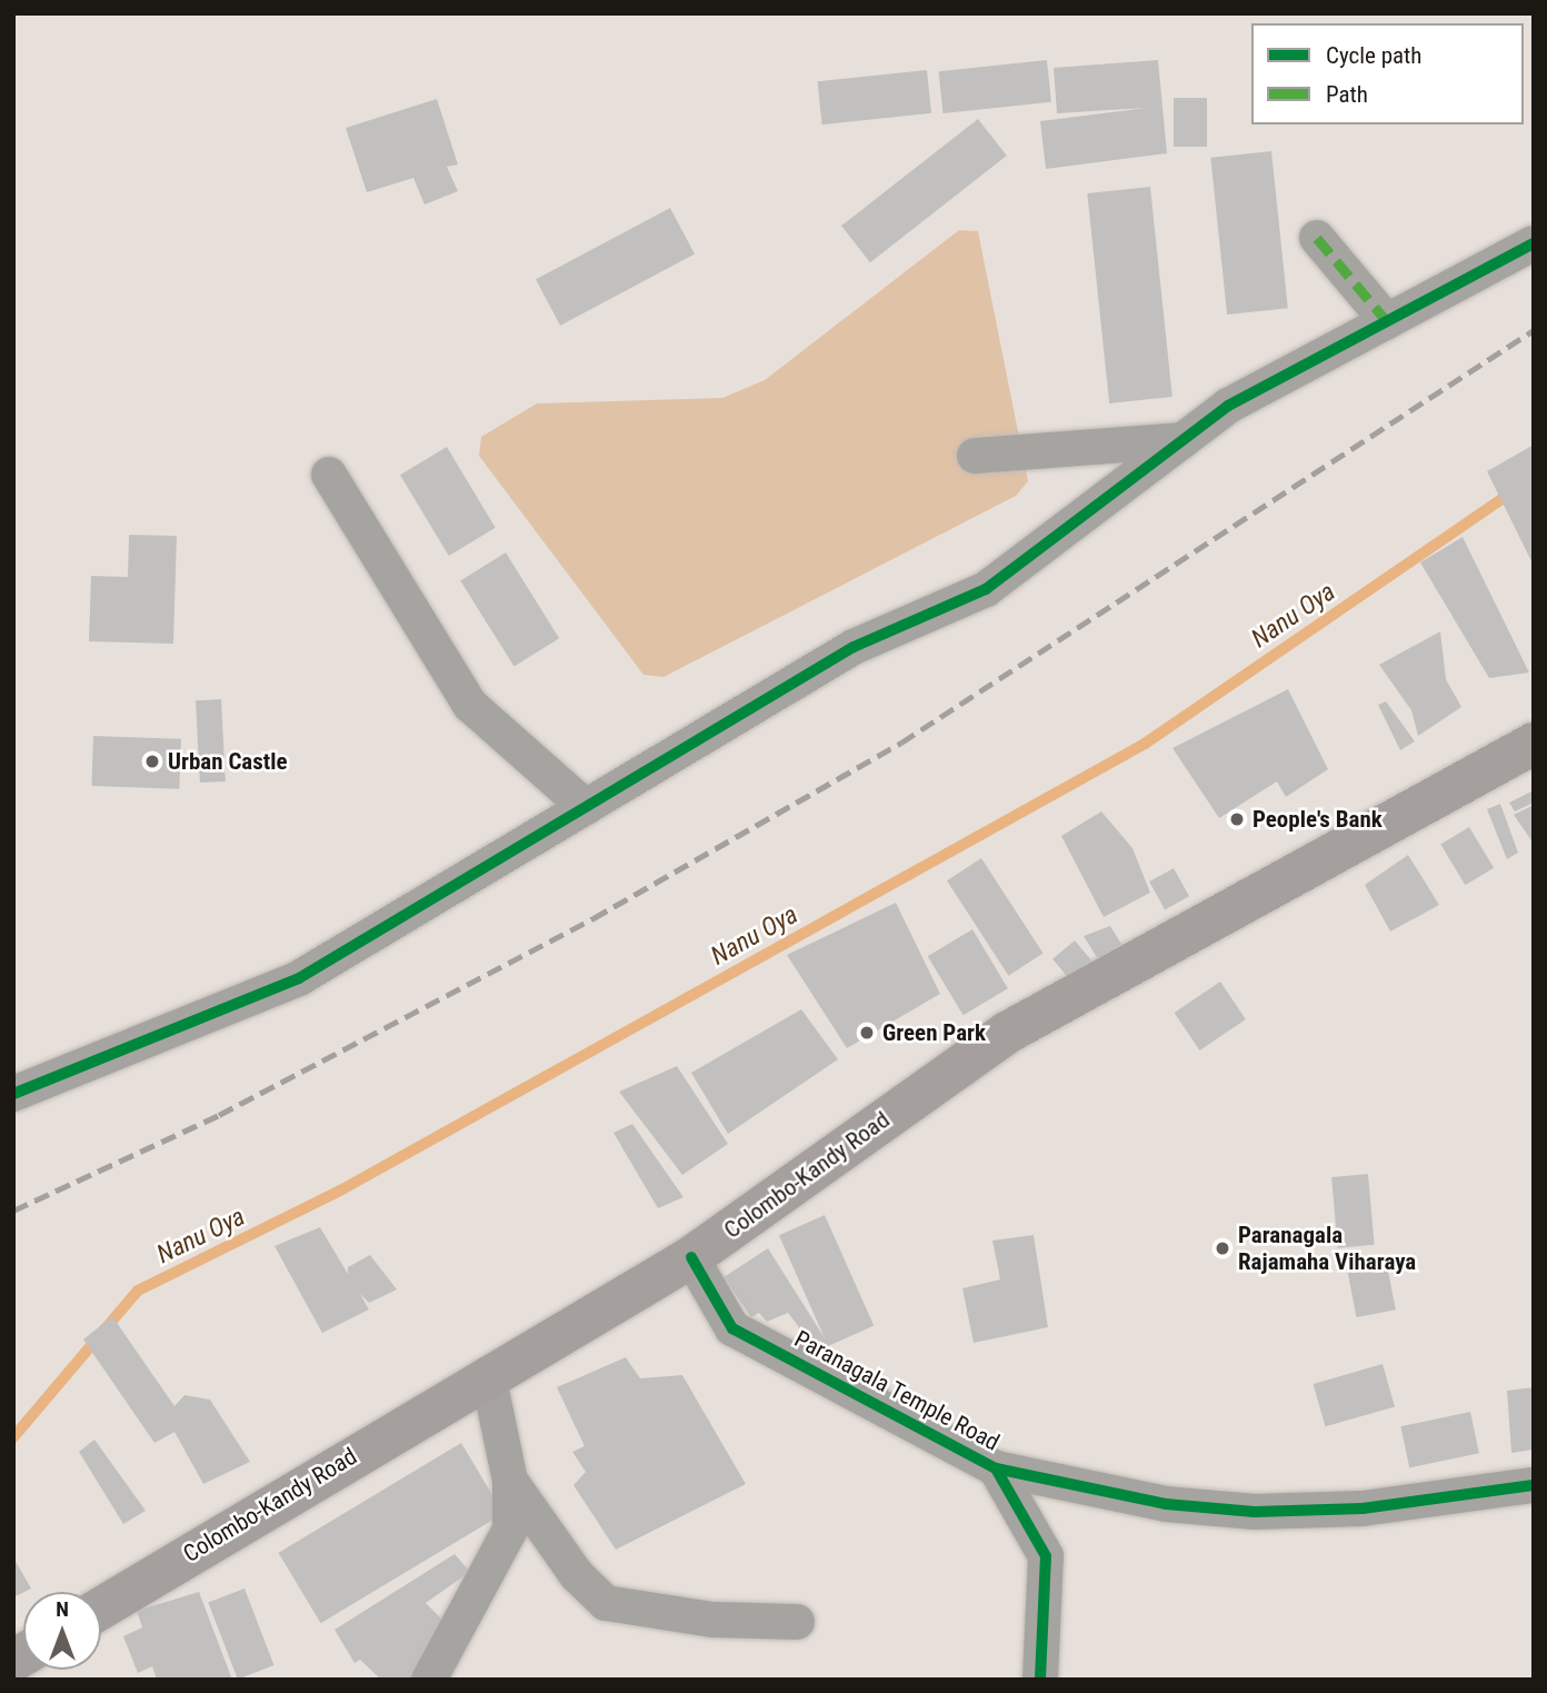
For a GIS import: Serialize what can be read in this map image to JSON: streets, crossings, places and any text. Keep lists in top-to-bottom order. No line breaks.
{"streets":{"highway":["Colombo-Kandy Road"],"street":["Paranagala Temple Road"]},"crossings":[["Colombo-Kandy Road","Paranagala Temple Road"]],"water":["Nanu Oya"],"places":["Urban Castle","People's Bank","Green Park","Paranagala Rajamaha Viharaya"],"legend":["Cycle path","Path"],"north":"top"}
